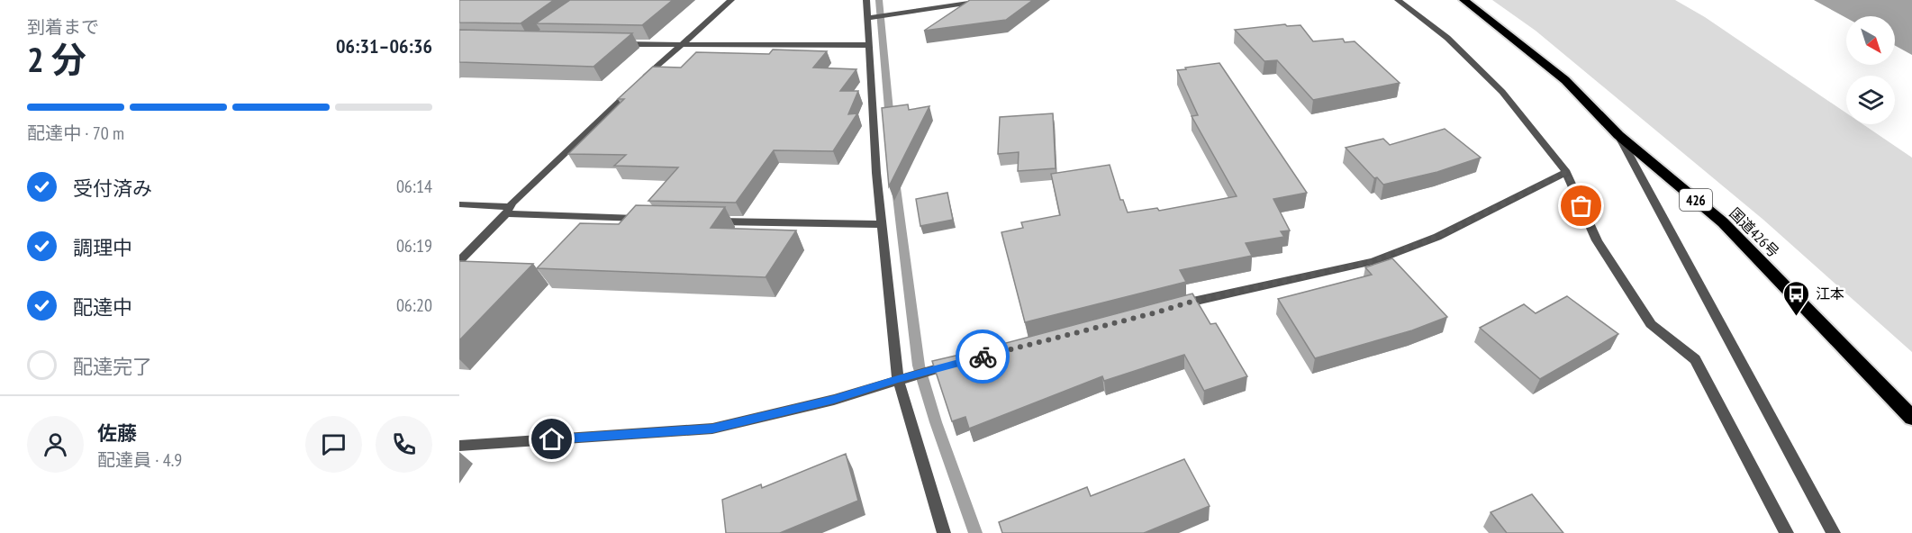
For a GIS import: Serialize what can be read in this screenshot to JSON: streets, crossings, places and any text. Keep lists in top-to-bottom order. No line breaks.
{"streets":{"highway":["426","国道426号"]},"places":{"bus stop":["江本"]},"north":"bottom right","page":{"heading":["2 分","到着まで","06:31–06:36"],"panel":["佐藤","配達員 · 4.9"],"bar":"配達中 · 70 m","list":[["受付済み","06:14"],["調理中","06:19"],["配達中","06:20"],"配達完了"]}}
